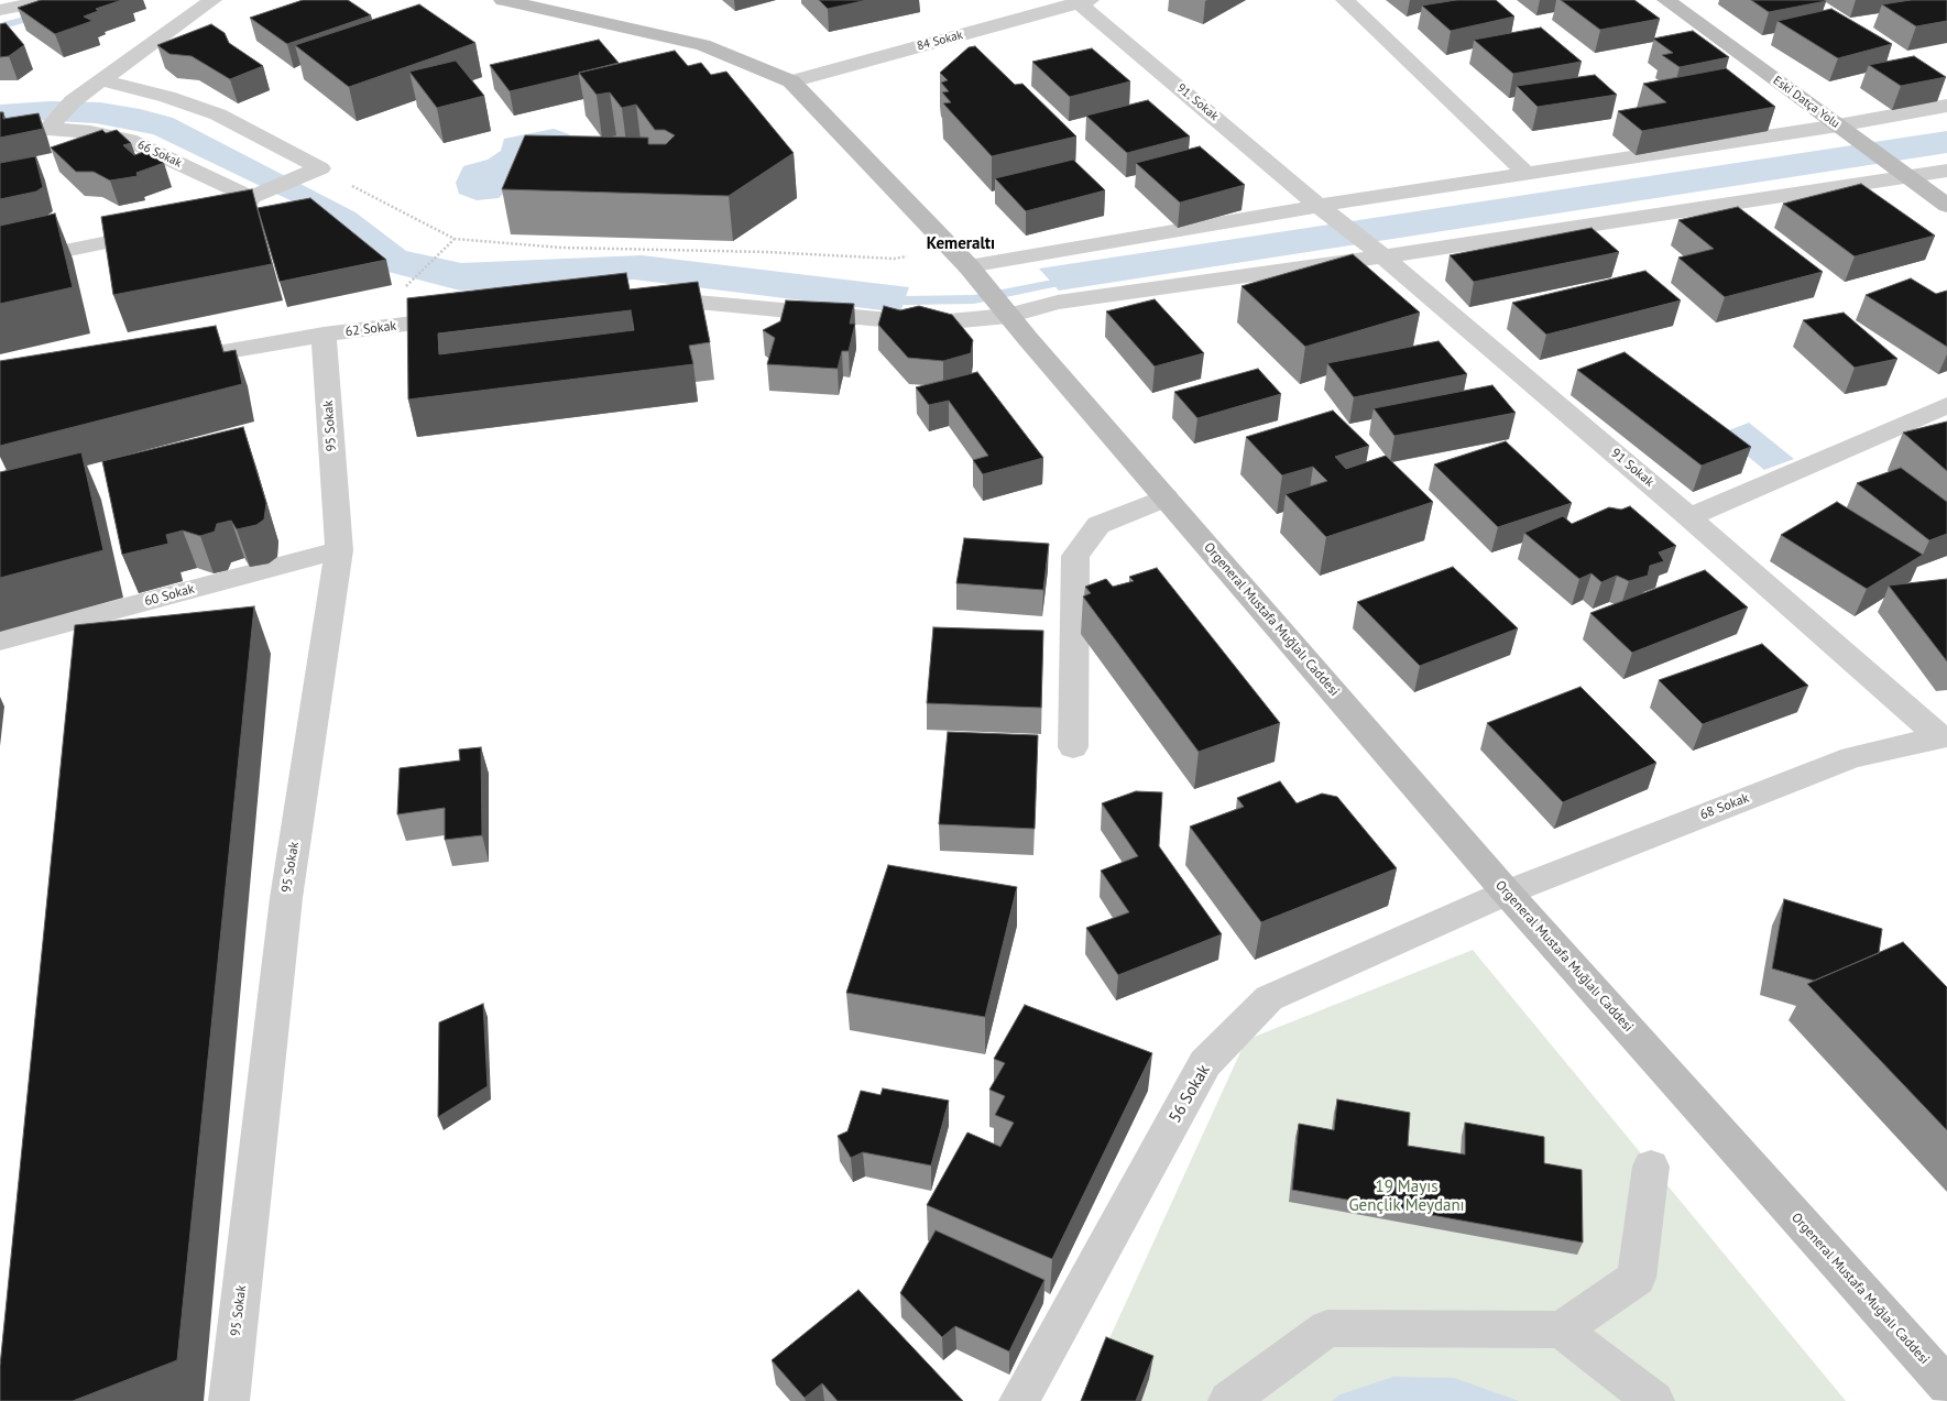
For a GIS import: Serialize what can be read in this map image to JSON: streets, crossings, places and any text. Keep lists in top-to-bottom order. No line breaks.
{"streets":{"street":["84 Sokak","91. Sokak","Eski Datça Yolu","66 Sokak","62 Sokak","95 Sokak","91 Sokak","60 Sokak","Orgeneral Mustafa Muğlalı Caddesi","68 Sokak","56 Sokak"]},"crossings":[["84 Sokak","91. Sokak"],["84 Sokak","Orgeneral Mustafa Muğlalı Caddesi"],["91. Sokak","91 Sokak"],["62 Sokak","95 Sokak"],["95 Sokak","60 Sokak"],["91 Sokak","68 Sokak"],["Orgeneral Mustafa Muğlalı Caddesi","68 Sokak"],["Orgeneral Mustafa Muğlalı Caddesi","56 Sokak"],["68 Sokak","56 Sokak"]],"districts":["Kemeraltı"],"parks":["19 Mayıs Gençlik Meydanı"]}
